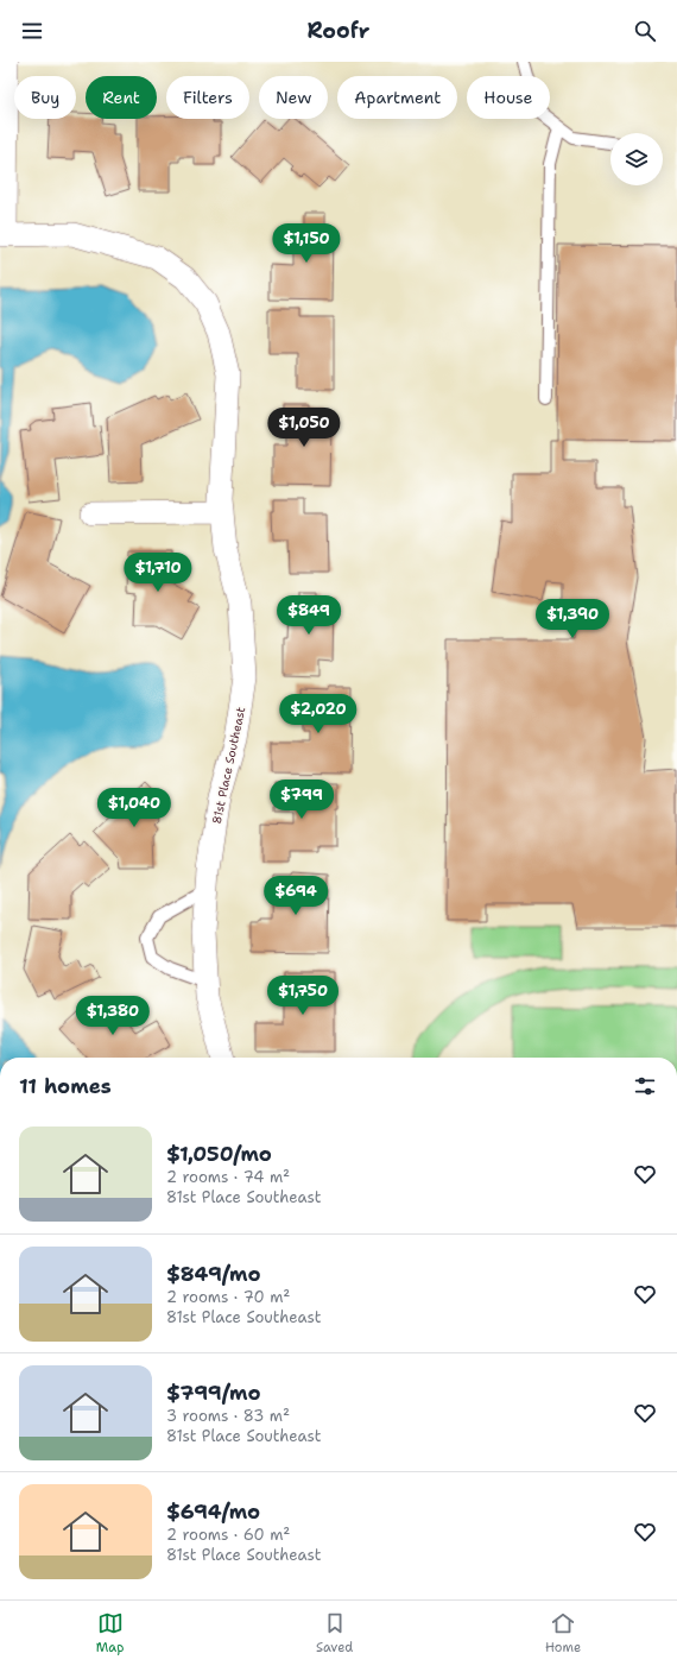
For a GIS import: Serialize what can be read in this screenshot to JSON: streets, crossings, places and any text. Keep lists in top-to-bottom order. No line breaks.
{"streets":{"street":["81st Place Southeast"]},"page":{"header":"Roofr","chip":["Buy","Rent","Filters","New","Apartment","House"],"price":["$1,150","$1,050","$1,710","$849","$1,390","$2,020","$799","$1,040","$694","$1,750","$1,380"],"heading":"11 homes","list":[{"name":"$1,050/mo","note":"2 rooms · 74 m² · 81st Place Southeast"},{"name":"$849/mo","note":"2 rooms · 70 m² · 81st Place Southeast"},{"name":"$799/mo","note":"3 rooms · 83 m² · 81st Place Southeast"},{"name":"$694/mo","note":"2 rooms · 60 m² · 81st Place Southeast"}],"tabs":["Map","Saved","Home"]}}
